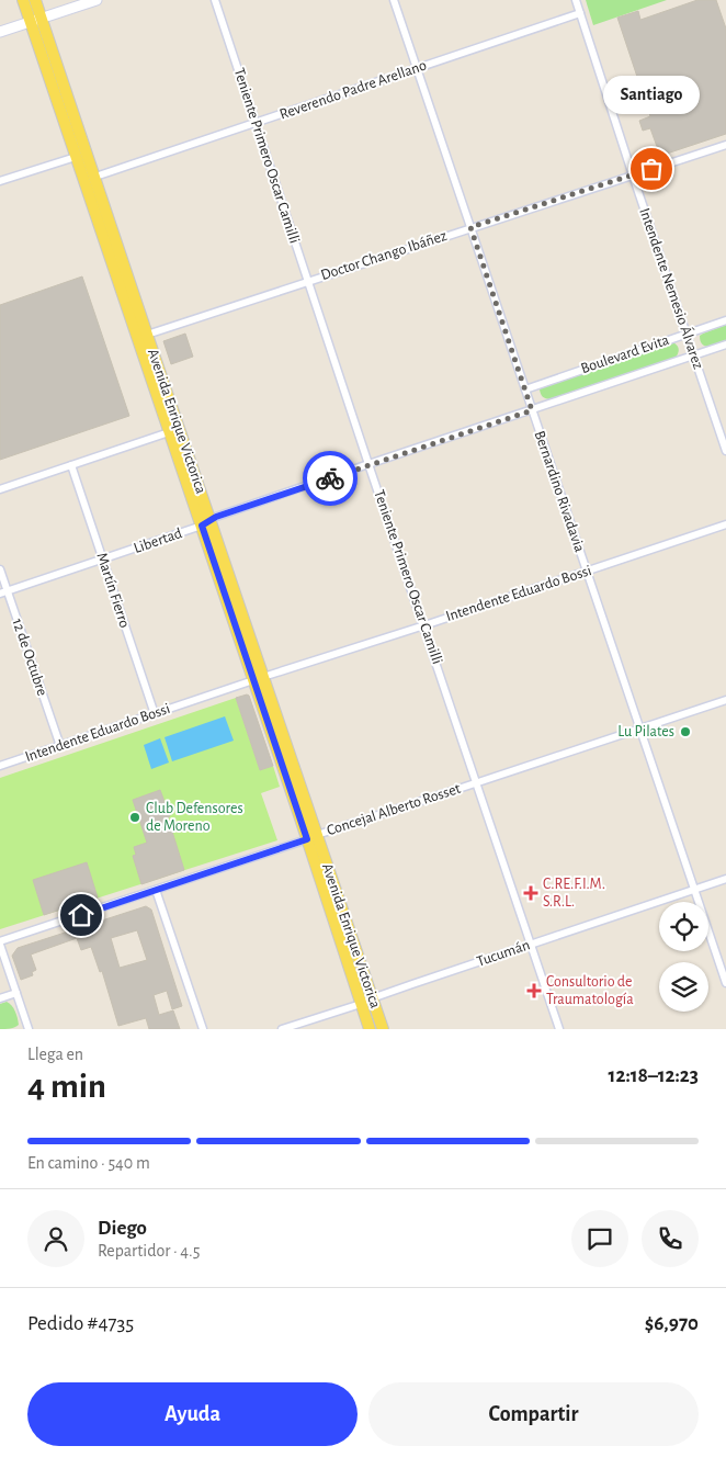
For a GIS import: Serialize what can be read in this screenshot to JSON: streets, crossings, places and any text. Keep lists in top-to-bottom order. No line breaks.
{"streets":{"main road":["Avenida Enrique Victorica"],"street":["Reverendo Padre Arellano","Teniente Primero Oscar Camilli","Doctor Chango Ibáñez","Intendente Nemesio Álvarez","Boulevard Evita","Bernardino Rivadavia","Libertad","Martín Fierro","Intendente Eduardo Bossi","12 de Octubre","Concejal Alberto Rosset","Tucumán"]},"crossings":[["Reverendo Padre Arellano","Teniente Primero Oscar Camilli"],["Reverendo Padre Arellano","Intendente Nemesio Álvarez"],["Reverendo Padre Arellano","Avenida Enrique Victorica"],["Reverendo Padre Arellano","Bernardino Rivadavia"],["Teniente Primero Oscar Camilli","Doctor Chango Ibáñez"],["Teniente Primero Oscar Camilli","Libertad"],["Teniente Primero Oscar Camilli","Intendente Eduardo Bossi"],["Teniente Primero Oscar Camilli","Concejal Alberto Rosset"],["Teniente Primero Oscar Camilli","Tucumán"],["Doctor Chango Ibáñez","Intendente Nemesio Álvarez"],["Doctor Chango Ibáñez","Avenida Enrique Victorica"],["Doctor Chango Ibáñez","Bernardino Rivadavia"],["Intendente Nemesio Álvarez","Boulevard Evita"],["Boulevard Evita","Bernardino Rivadavia"],["Boulevard Evita","Libertad"],["Avenida Enrique Victorica","Libertad"],["Avenida Enrique Victorica","Intendente Eduardo Bossi"],["Avenida Enrique Victorica","Concejal Alberto Rosset"],["Avenida Enrique Victorica","Tucumán"],["Bernardino Rivadavia","Libertad"],["Bernardino Rivadavia","Intendente Eduardo Bossi"],["Bernardino Rivadavia","Concejal Alberto Rosset"],["Bernardino Rivadavia","Tucumán"],["Libertad","Martín Fierro"],["Libertad","12 de Octubre"],["Martín Fierro","Intendente Eduardo Bossi"],["Intendente Eduardo Bossi","12 de Octubre"]],"places":{"other":["Santiago","Lu Pilates","Club Defensores de Moreno"],"health":["C.RE.F.I.M. S.R.L.","Consultorio de Traumatología"]},"page":{"bubble":"Santiago","heading":["4 min","Llega en","12:18–12:23"],"panel":["Diego","Repartidor · 4.5","Pedido #4735","$6,970"],"bar":"En camino · 540 m","buttons":["Ayuda","Compartir"]}}
